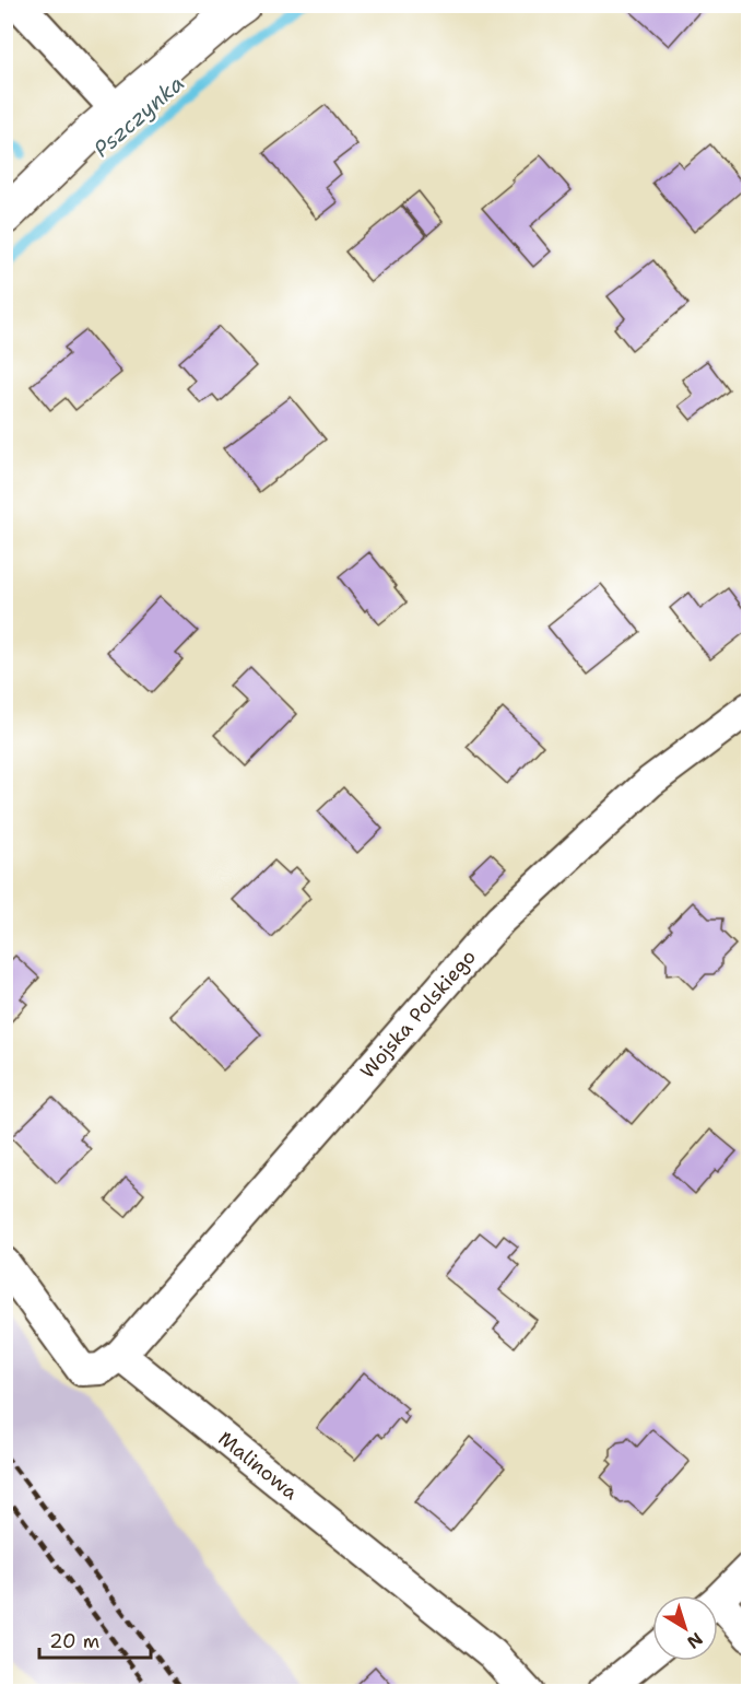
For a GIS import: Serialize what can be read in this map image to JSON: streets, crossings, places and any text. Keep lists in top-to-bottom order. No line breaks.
{"streets":{"street":["Wojska Polskiego","Malinowa"]},"crossings":[["Wojska Polskiego","Malinowa"]],"water":["Pszczynka"],"scale_bar":"20 m","north":"bottom right"}
